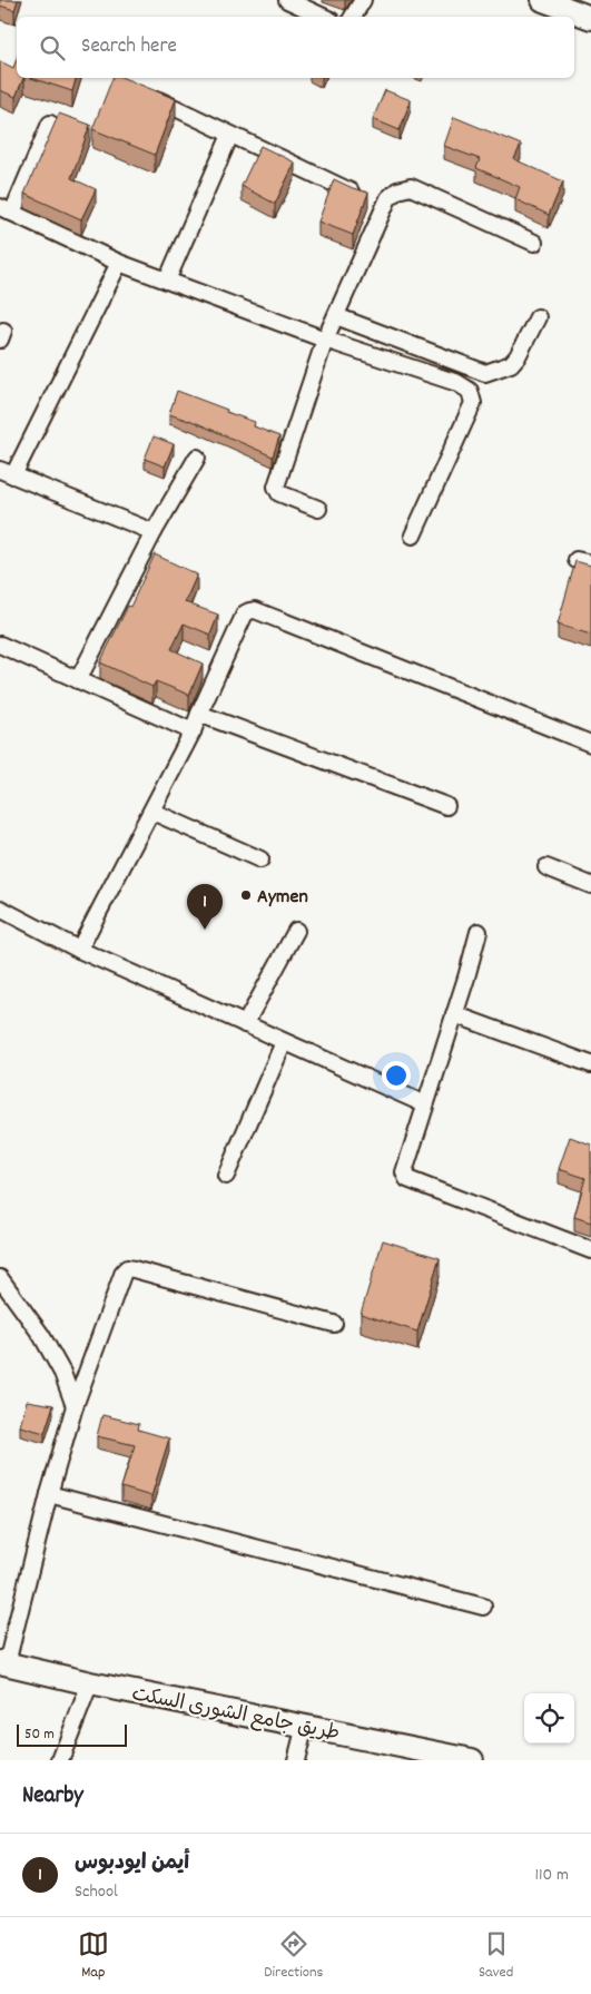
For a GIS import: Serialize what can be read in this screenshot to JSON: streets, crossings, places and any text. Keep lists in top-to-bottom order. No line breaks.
{"streets":{"main road":["طريق جامع الشورى السكت"]},"places":["Aymen"],"scale_bar":"50 m","page":{"search":"Search here","pins":"1","scale":"50 m","heading":"Nearby","list":[{"mark":"1","name":"أيمن ايودبوس","note":"School","value":"110 m"}],"nav":["Map","Directions","Saved"]}}
